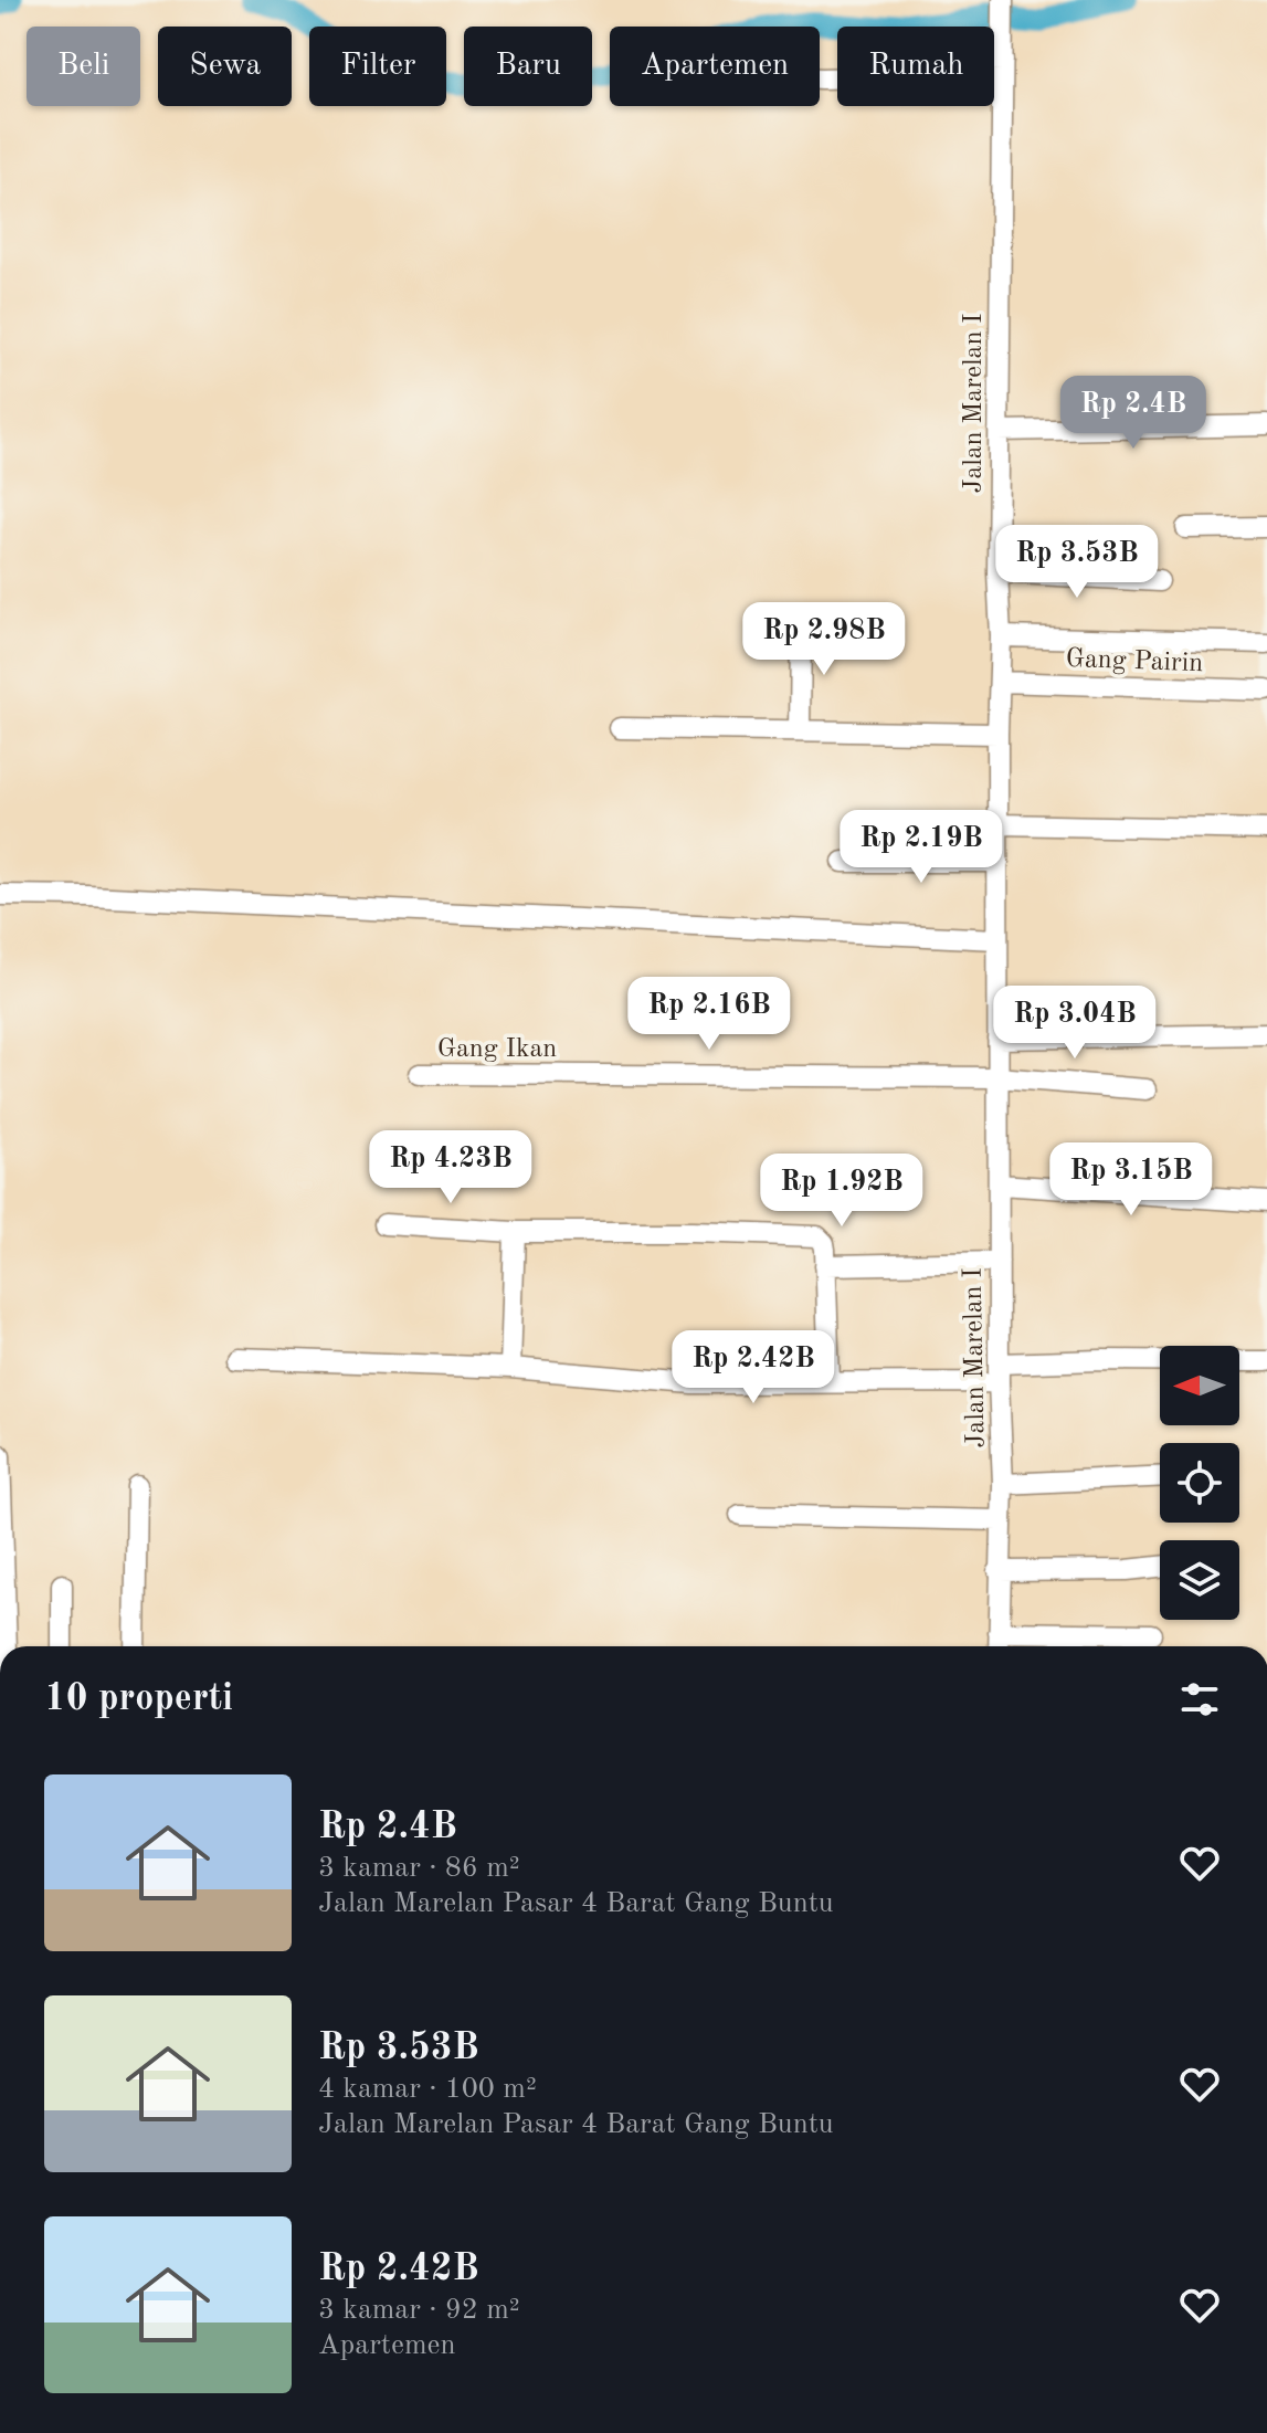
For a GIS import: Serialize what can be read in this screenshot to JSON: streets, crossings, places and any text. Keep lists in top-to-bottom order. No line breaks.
{"streets":{"street":["Jalan Marelan I","Gang Pairin","Gang Ikan"]},"crossings":[["Jalan Marelan I","Gang Pairin"],["Jalan Marelan I","Gang Ikan"]],"north":"left","page":{"chip":["Beli","Sewa","Filter","Baru","Apartemen","Rumah"],"price":["Rp 2.4B","Rp 3.53B","Rp 2.98B","Rp 2.19B","Rp 2.16B","Rp 3.04B","Rp 4.23B","Rp 3.15B","Rp 1.92B","Rp 2.42B"],"heading":"10 properti","list":[{"name":"Rp 2.4B","note":"3 kamar · 86 m² · Jalan Marelan Pasar 4 Barat Gang Buntu"},{"name":"Rp 3.53B","note":"4 kamar · 100 m² · Jalan Marelan Pasar 4 Barat Gang Buntu"},{"name":"Rp 2.42B","note":"3 kamar · 92 m² · Apartemen"}]}}
